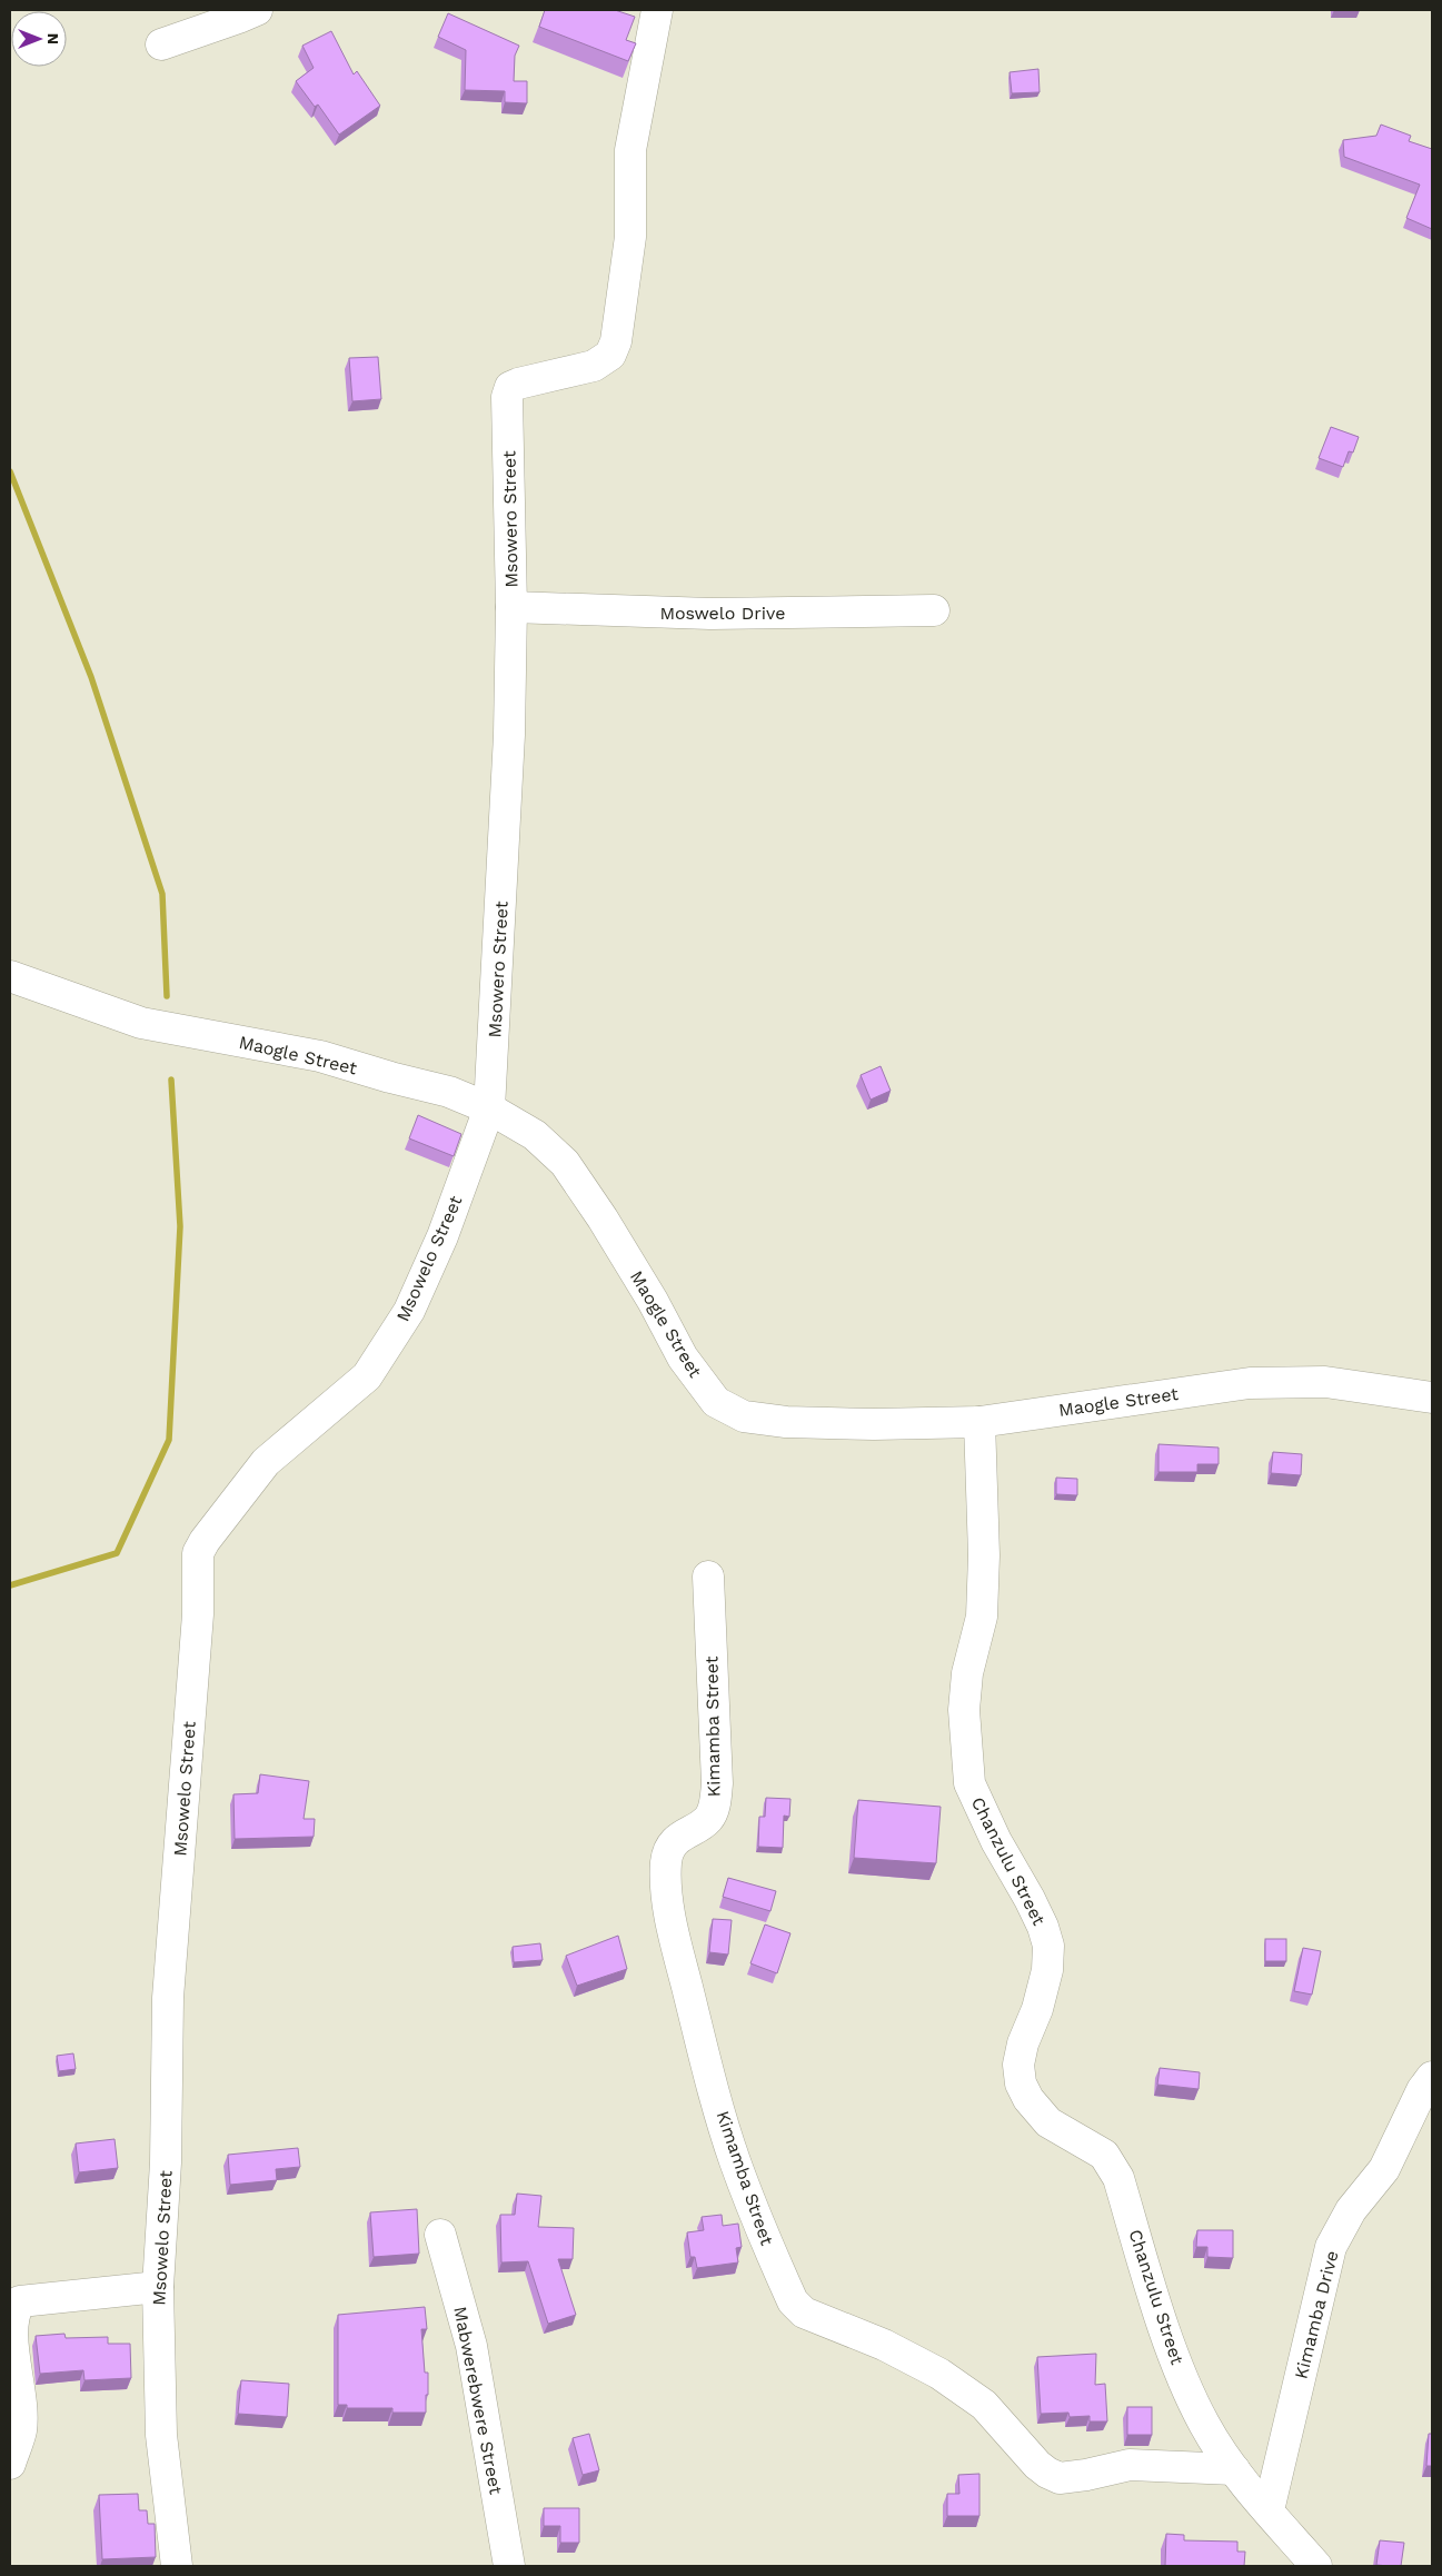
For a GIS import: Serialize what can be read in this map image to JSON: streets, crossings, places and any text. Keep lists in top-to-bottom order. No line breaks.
{"streets":{"street":["Msowero Street","Moswelo Drive","Maogle Street","Msowelo Street","Kimamba Street","Chanzulu Street","Kimamba Drive","Mabwerebwere Street"]},"crossings":[["Msowero Street","Moswelo Drive"],["Msowero Street","Maogle Street"],["Msowero Street","Msowelo Street"],["Maogle Street","Msowelo Street"],["Maogle Street","Chanzulu Street"],["Kimamba Street","Chanzulu Street"],["Chanzulu Street","Kimamba Drive"]],"north":"right"}
